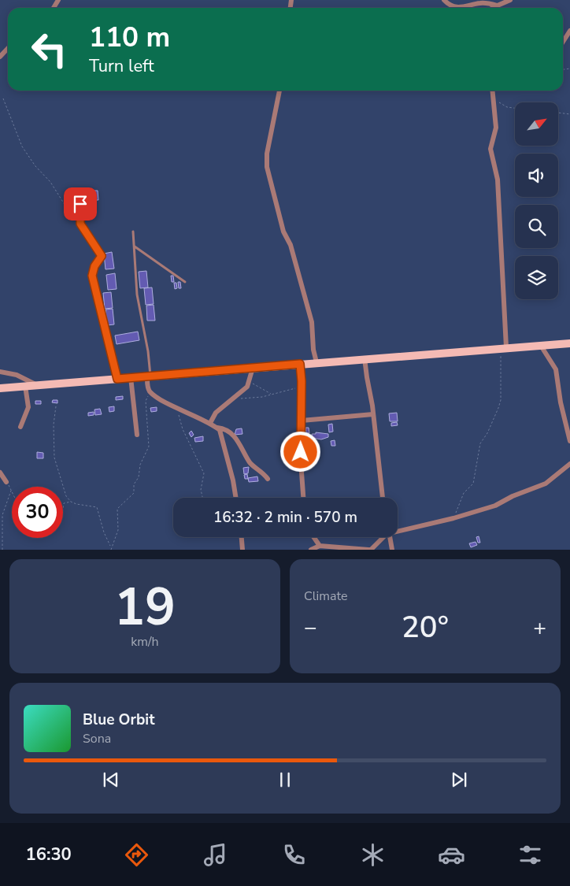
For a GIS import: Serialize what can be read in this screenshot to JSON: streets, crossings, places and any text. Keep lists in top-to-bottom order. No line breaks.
{"north":"top right","page":{"turn":["110 m","Turn left"],"limit":"30","trip":"16:32 · 2 min · 570 m","tile":[["19","km/h"],"Climate"],"heat":["−","20°","+"],"song":["Blue Orbit","Sona"],"tabs":"16:30"}}
